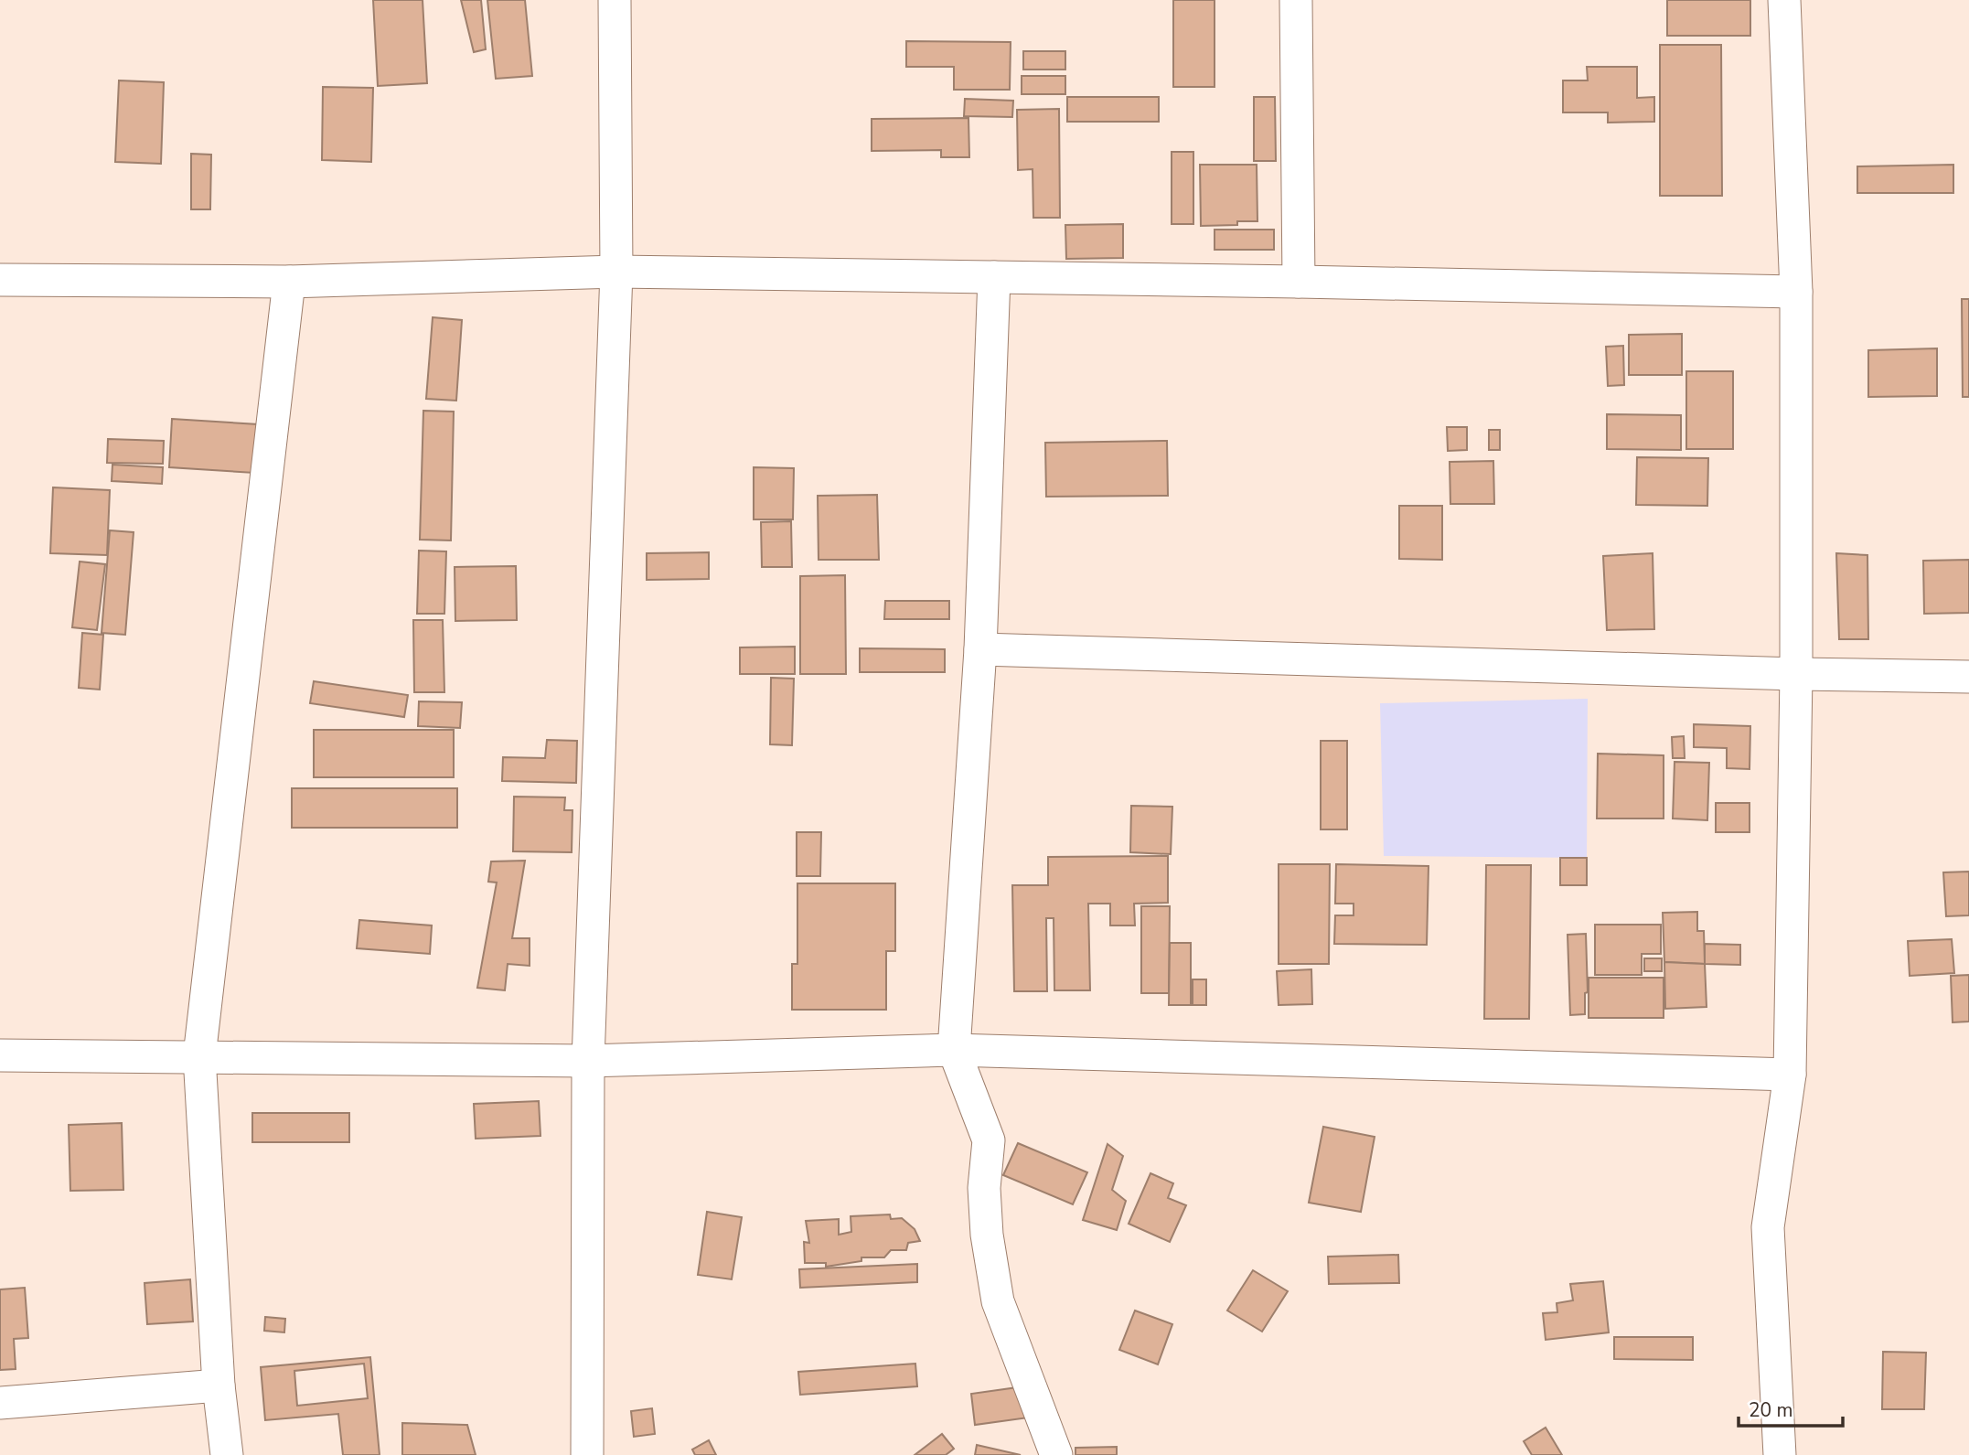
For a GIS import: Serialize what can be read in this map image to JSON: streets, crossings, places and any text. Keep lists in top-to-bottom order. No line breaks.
{"scale_bar":"20 m"}
